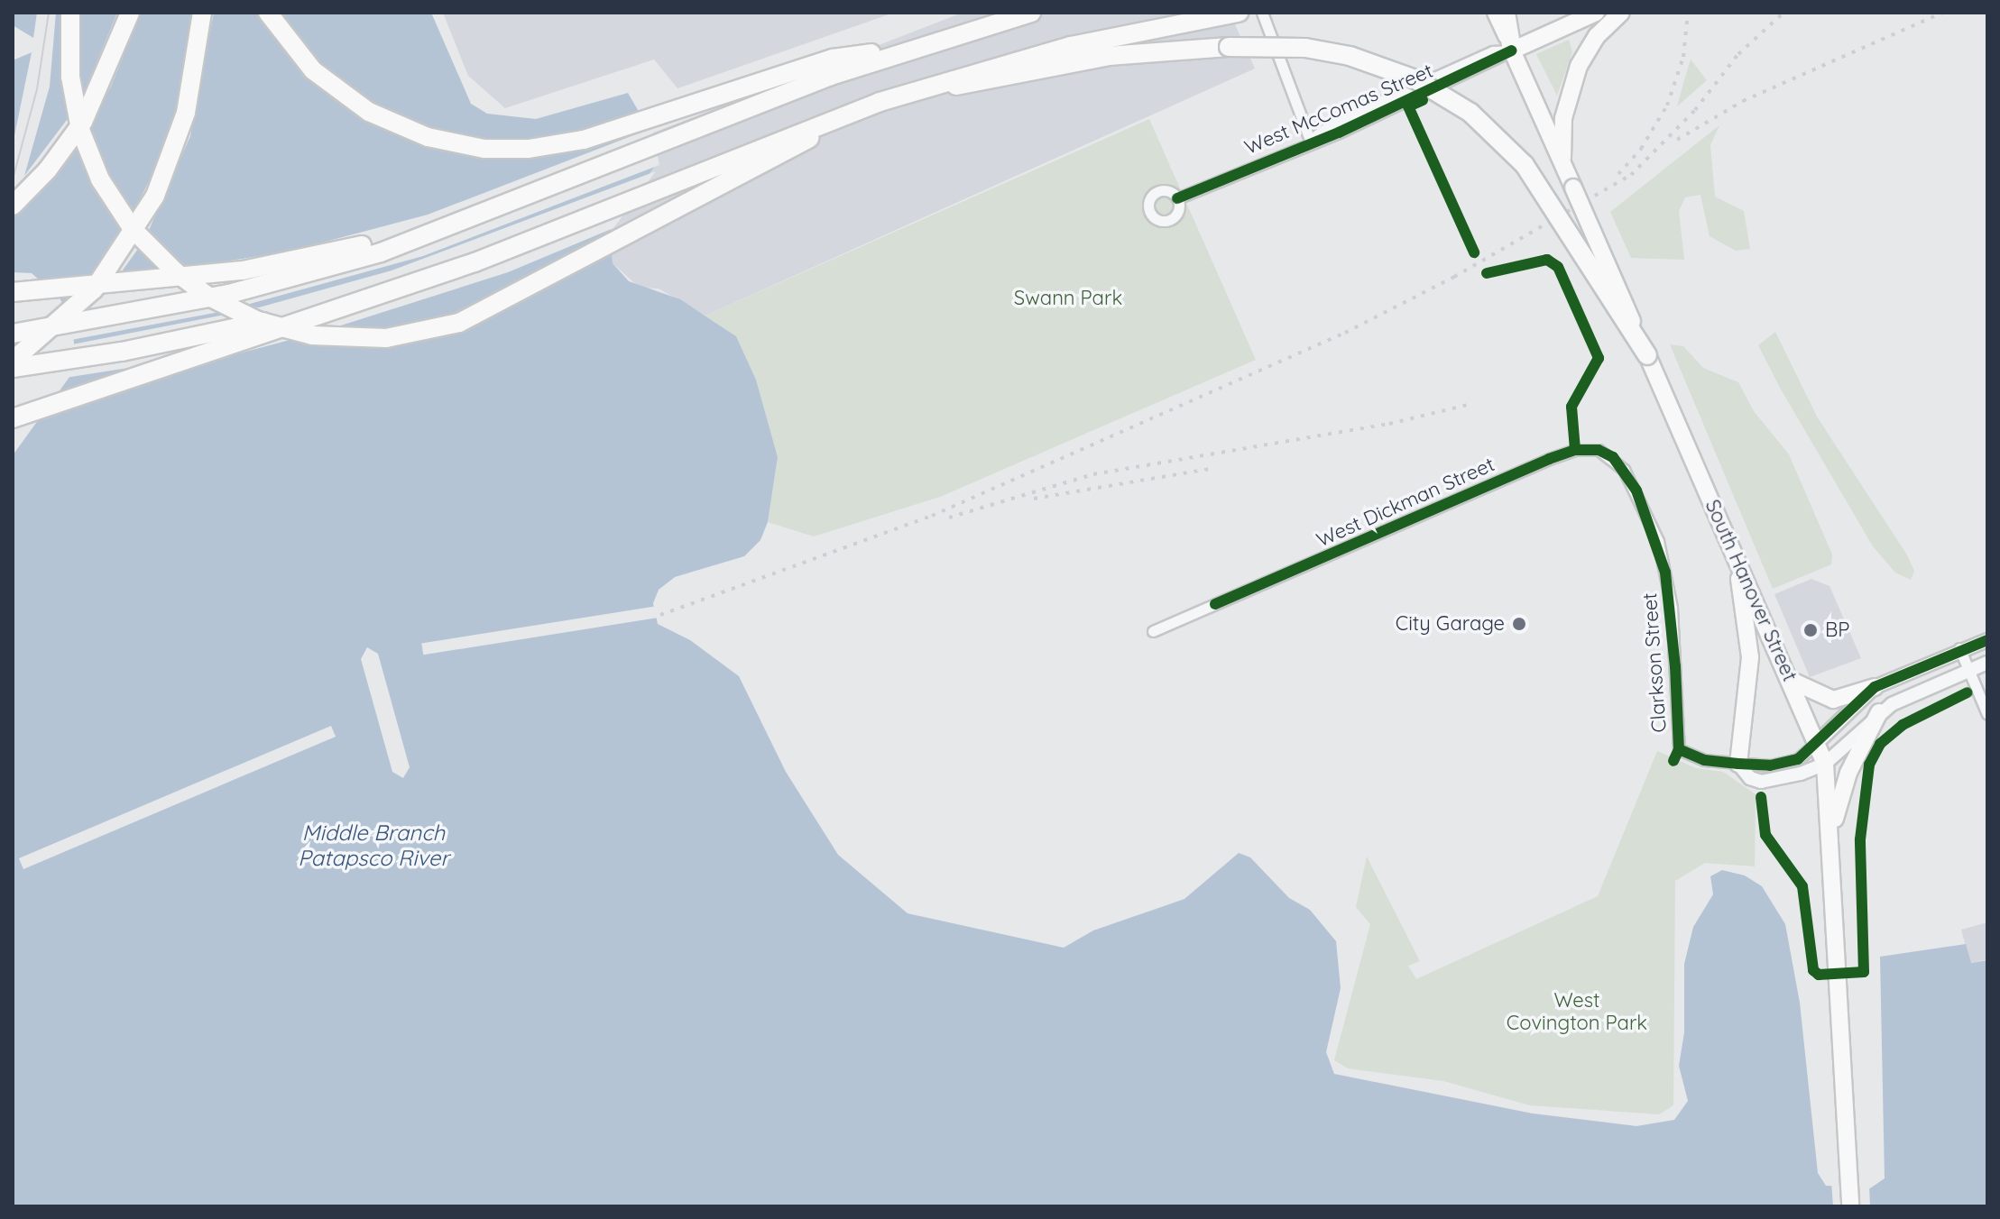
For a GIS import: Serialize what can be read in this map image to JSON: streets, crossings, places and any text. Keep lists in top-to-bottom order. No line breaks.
{"streets":{"main road":["West McComas Street","South Hanover Street"],"street":["West Dickman Street","Clarkson Street"]},"crossings":[["West McComas Street","South Hanover Street"],["West Dickman Street","Clarkson Street"]],"water":["Middle Branch Patapsco River"],"parks":["Swann Park","West Covington Park"],"places":["City Garage","BP"]}
